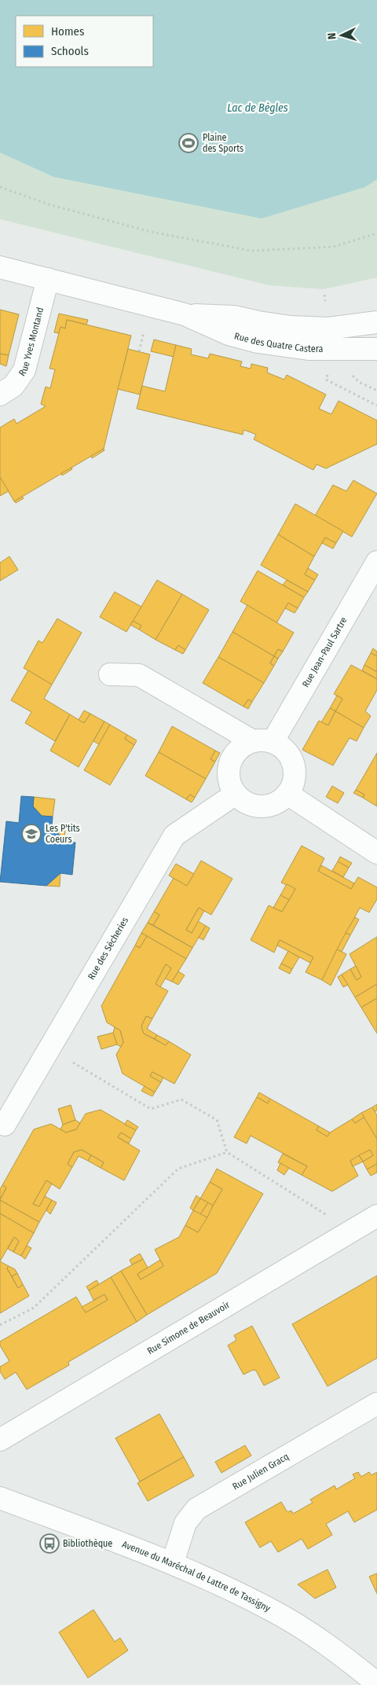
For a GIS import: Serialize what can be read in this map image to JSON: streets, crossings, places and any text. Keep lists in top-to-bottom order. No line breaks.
{"streets":{"street":["Rue Yves Montand","Rue des Quatre Castera","Rue Jean-Paul Sartre","Rue des Sècheries","Rue Simone de Beauvoir","Rue Julien Gracq","Avenue du Maréchal de Lattre de Tassigny"]},"crossings":[["Rue Yves Montand","Rue des Quatre Castera"],["Rue Jean-Paul Sartre","Rue des Sècheries"],["Rue Julien Gracq","Avenue du Maréchal de Lattre de Tassigny"]],"water":["Lac de Bègles"],"places":{"sports":["Plaine des Sports"],"school or university":["Les P'tits Coeurs"],"bus stop":["Bibliothèque"]},"legend":["Homes","Schools"],"north":"left"}
